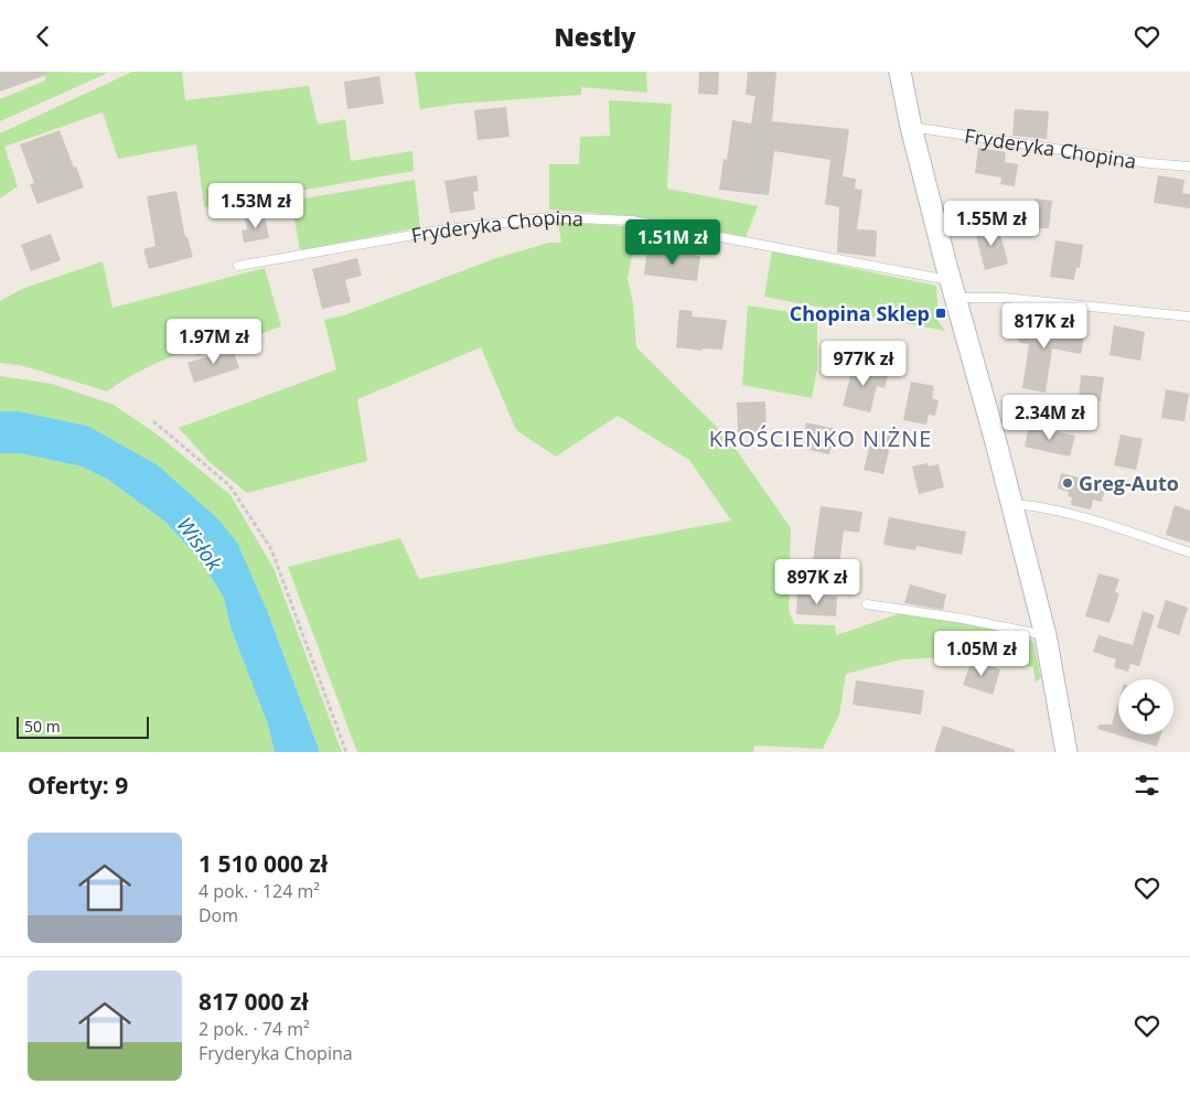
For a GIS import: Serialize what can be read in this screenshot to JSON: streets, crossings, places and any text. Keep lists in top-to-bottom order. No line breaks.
{"streets":{"lane":["Fryderyka Chopina"]},"districts":["KROŚCIENKO NIŻNE"],"water":["Wisłok"],"places":{"transit":["Chopina Sklep"],"other":["Greg-Auto"]},"scale_bar":"50 m","page":{"header":"Nestly","price":["1.53M zł","1.55M zł","1.51M zł","817K zł","1.97M zł","977K zł","2.34M zł","897K zł","1.05M zł"],"scale":"50 m","heading":"Oferty: 9","list":[{"name":"1 510 000 zł","note":"4 pok. · 124 m² · Dom"},{"name":"817 000 zł","note":"2 pok. · 74 m² · Fryderyka Chopina"}]}}
